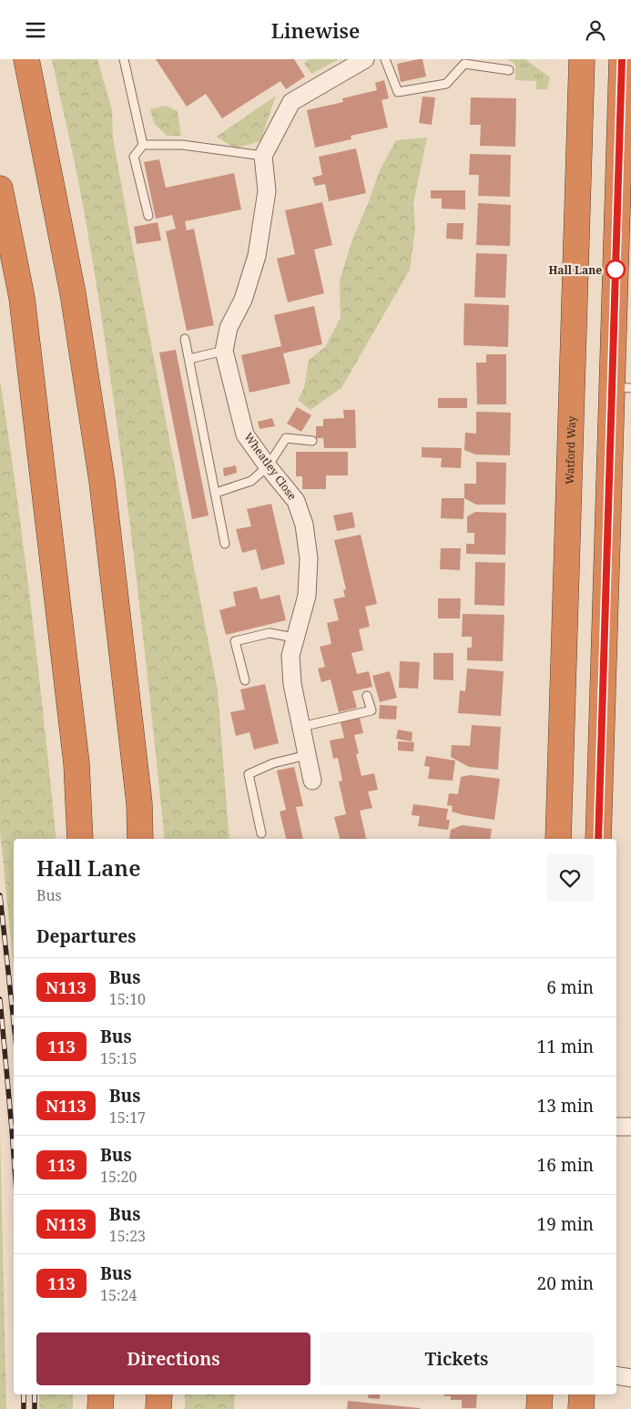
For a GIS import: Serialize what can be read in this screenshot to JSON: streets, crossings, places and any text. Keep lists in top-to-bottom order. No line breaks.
{"streets":{"highway":["Watford Way"],"street":["Wheatley Close"]},"places":["Hall Lane"],"lines":["bus line N113"],"page":{"header":"Linewise","heading":[["Hall Lane","Bus"],"Departures"],"list":[{"mark":"N113","name":"Bus","note":"15:10","value":"6 min"},{"mark":"113","name":"Bus","note":"15:15","value":"11 min"},{"mark":"N113","name":"Bus","note":"15:17","value":"13 min"},{"mark":"113","name":"Bus","note":"15:20","value":"16 min"},{"mark":"N113","name":"Bus","note":"15:23","value":"19 min"},{"mark":"113","name":"Bus","note":"15:24","value":"20 min"}],"buttons":["Directions","Tickets"]}}
